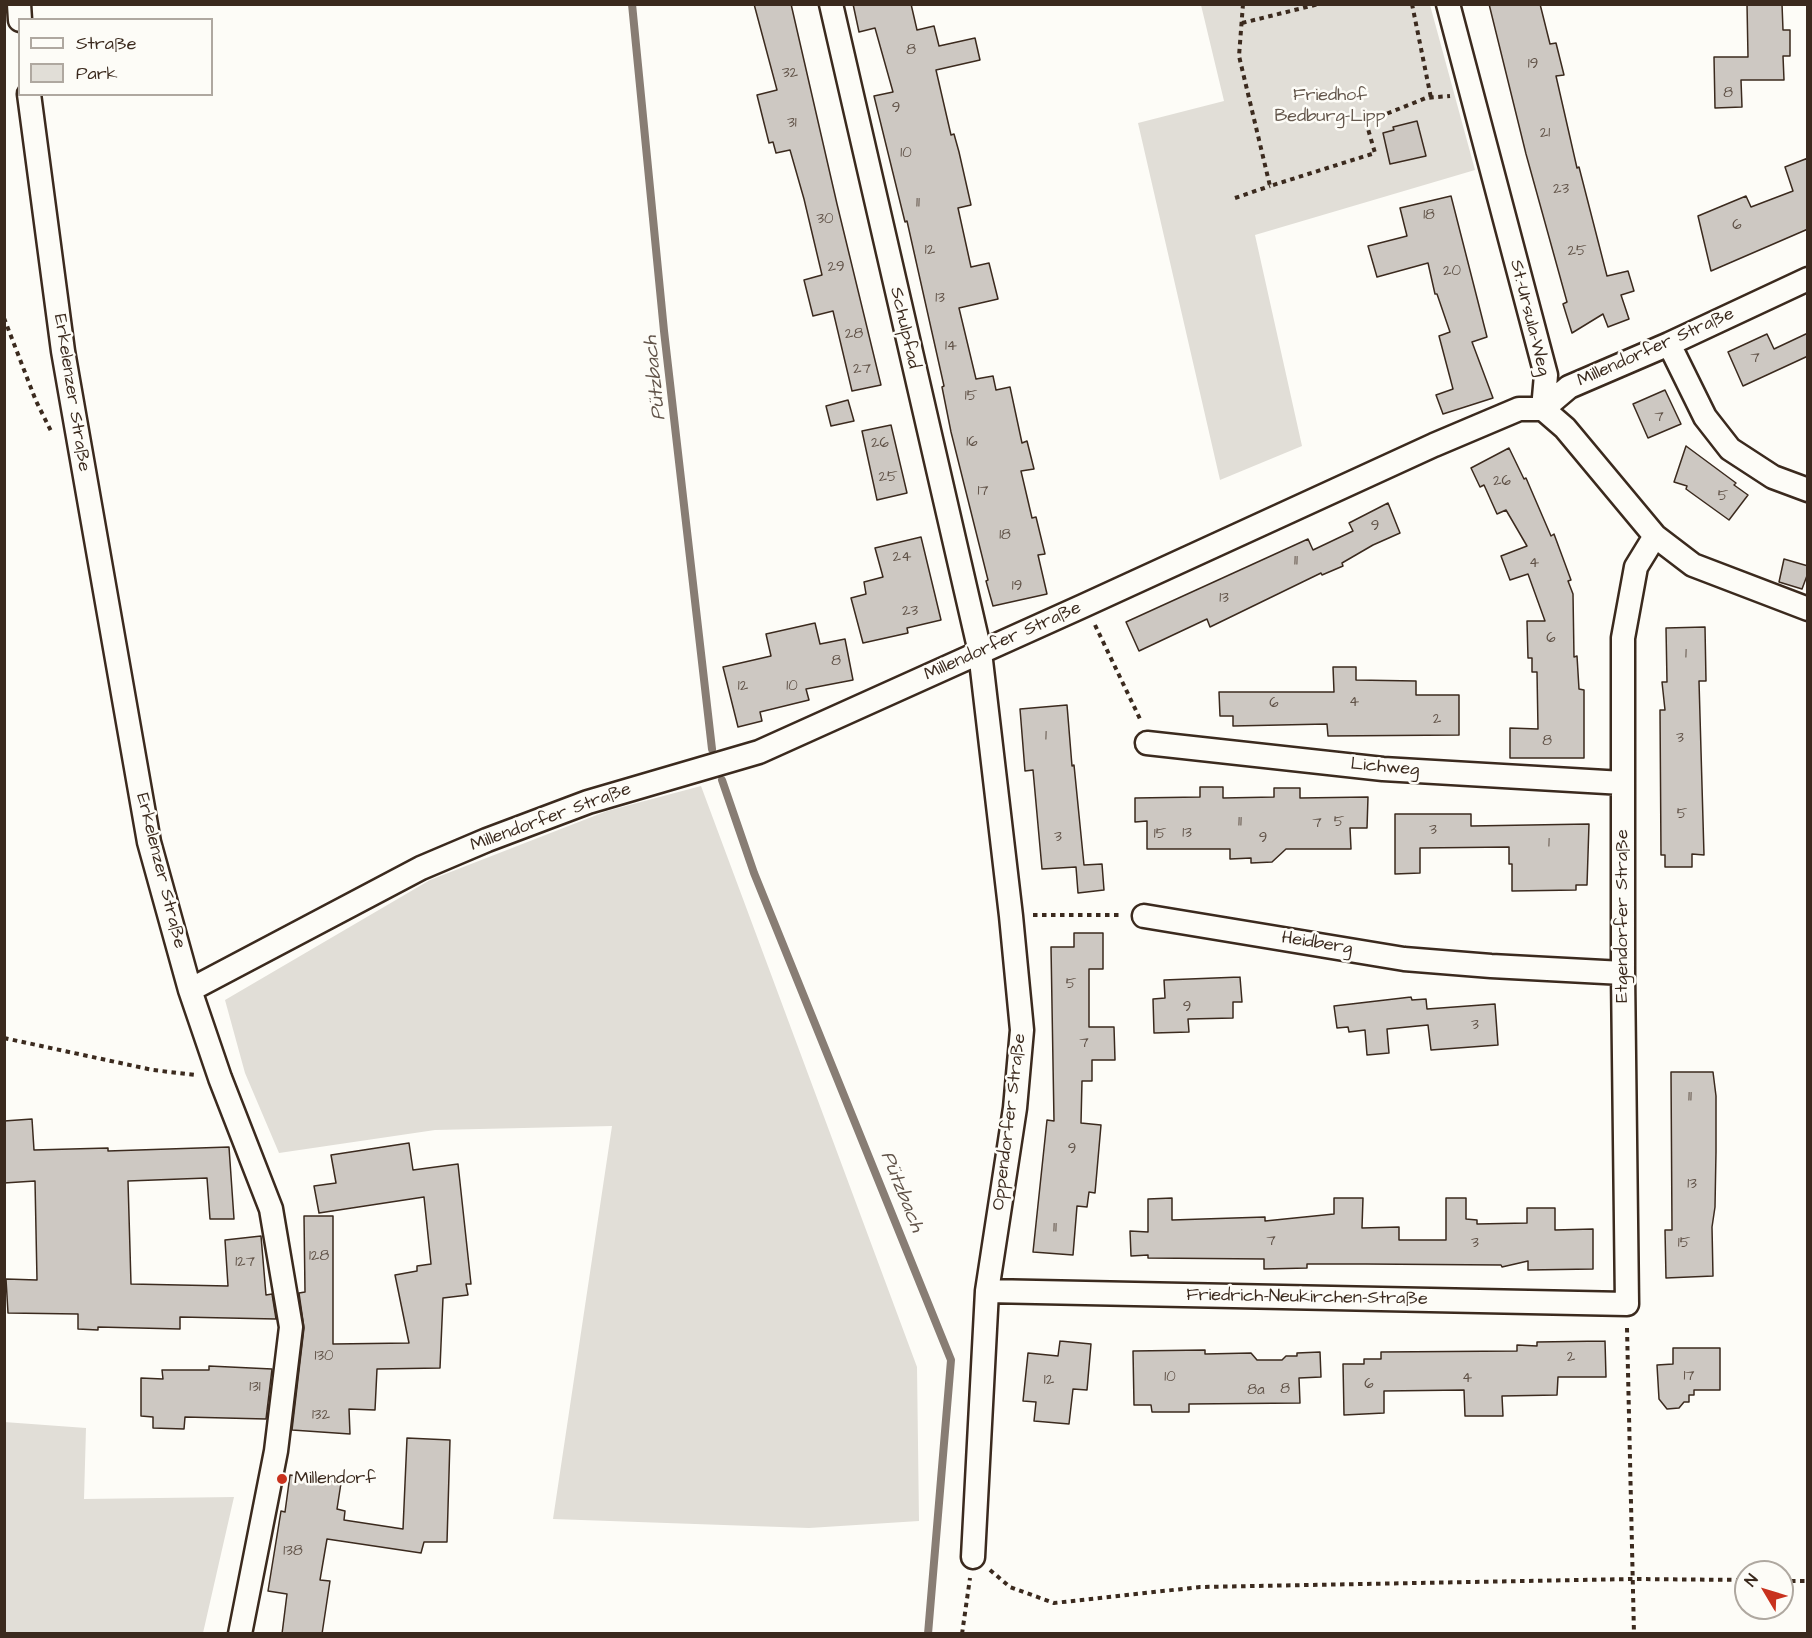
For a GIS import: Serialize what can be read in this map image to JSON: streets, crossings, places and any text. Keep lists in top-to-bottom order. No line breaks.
{"streets":{"street":["St.-Ursula-Weg","Schulpfad","Millendorfer Straße","Erkelenzer Straße","Lichweg","Etgendorfer Straße","Heidberg","Oppendorfer Straße","Friedrich-Neukirchen-Straße"]},"crossings":[["St.-Ursula-Weg","Millendorfer Straße"],["Schulpfad","Millendorfer Straße"],["Schulpfad","Oppendorfer Straße"],["Millendorfer Straße","Erkelenzer Straße"],["Millendorfer Straße","Oppendorfer Straße"],["Lichweg","Etgendorfer Straße"],["Etgendorfer Straße","Heidberg"],["Etgendorfer Straße","Friedrich-Neukirchen-Straße"],["Oppendorfer Straße","Friedrich-Neukirchen-Straße"]],"water":["Pützbach"],"parks":["Friedhof Bedburg-Lipp"],"places":["Millendorf"],"house_numbers":["8","19","32","8","9","31","21","10","23","11","18","30","6","12","25","29","20","13","28","14","7","27","15","7","16","26","25","26","17","5","9","18","24","11","4","19","13","23","6","1","8","12","10","4","6","2","1","3","8","5","11","5","7","3","13","15","3","9","1","5","9","3","7","11","9","13","11","7","3","15","128","127","130","2","17","10","4","12","6","131","8","8a","132","138"],"legend":["Straße","Park"],"north":"top left"}
